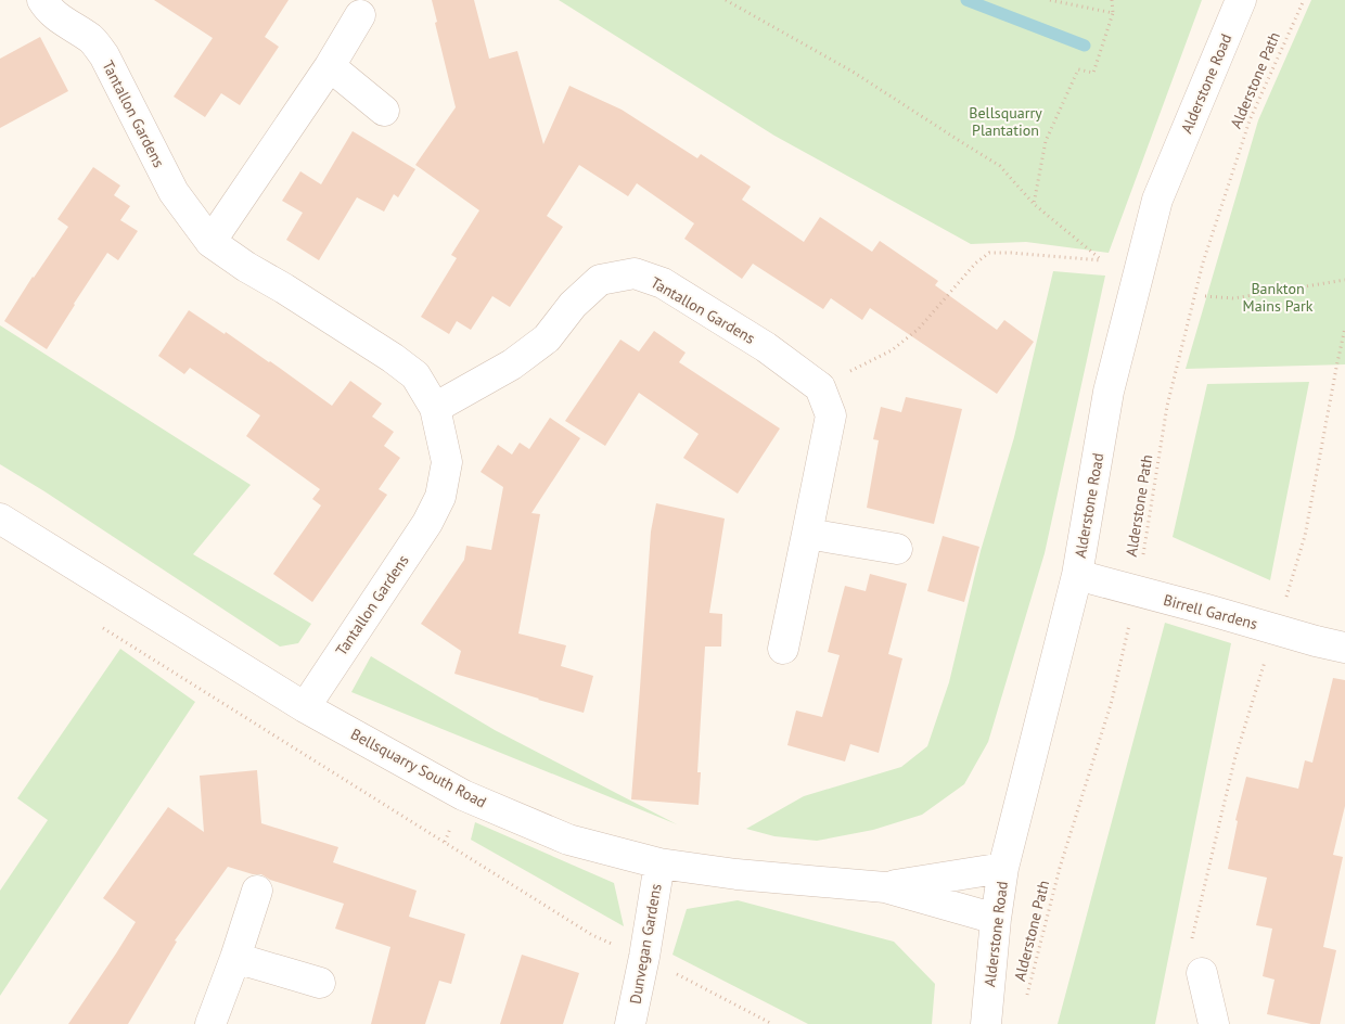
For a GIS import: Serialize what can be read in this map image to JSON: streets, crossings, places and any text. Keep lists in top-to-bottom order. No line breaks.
{"streets":{"street":["Alderstone Road","Tantallon Gardens","Birrell Gardens","Bellsquarry South Road","Dunvegan Gardens"],"path":["Alderstone Path"]},"crossings":[["Alderstone Path","Birrell Gardens"],["Alderstone Road","Birrell Gardens"],["Alderstone Road","Bellsquarry South Road"],["Tantallon Gardens","Bellsquarry South Road"],["Bellsquarry South Road","Dunvegan Gardens"]],"parks":["Bellsquarry Plantation","Bankton Mains Park"]}
